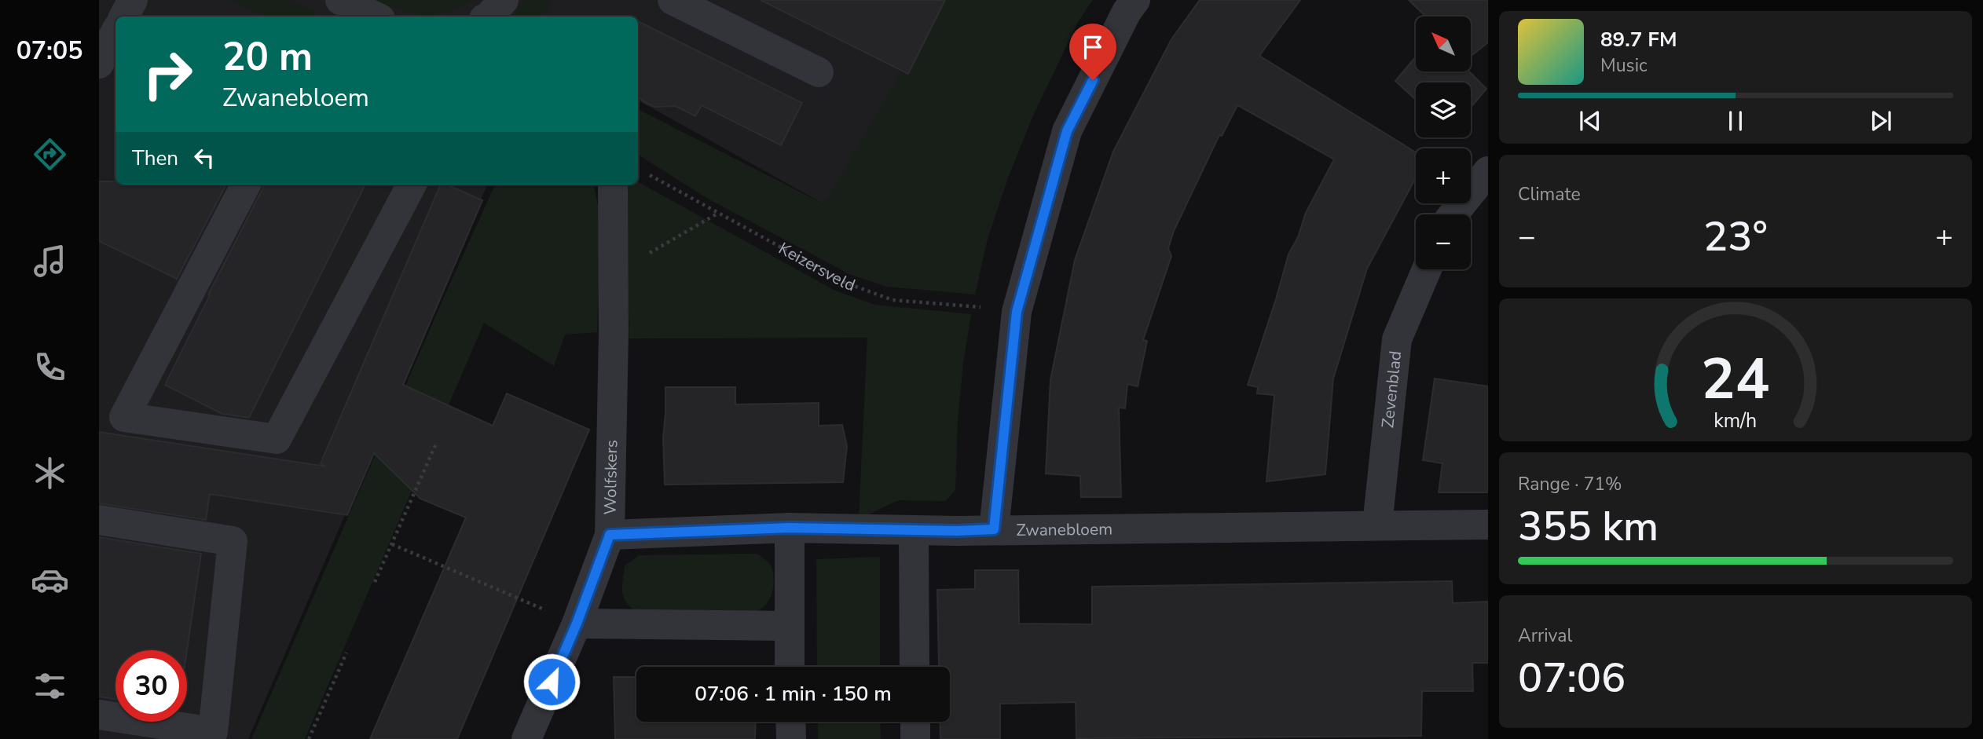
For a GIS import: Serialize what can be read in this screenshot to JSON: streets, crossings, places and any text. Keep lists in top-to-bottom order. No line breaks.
{"streets":{"street":["Zevenblad","Wolfskers","Zwanebloem"],"path":["Keizersveld"]},"crossings":[["Zevenblad","Zwanebloem"],["Wolfskers","Zwanebloem"]],"north":"top left","page":{"tabs":"07:05","map_buttons":["+","−"],"turn":["20 m","Zwanebloem"],"song":["89.7 FM","Music"],"then":"Then","tile":["Climate",["Range · 71%","355 km"],["Arrival","07:06"]],"heat":["−","23°","+"],"limit":"30","trip":"07:06 · 1 min · 150 m","gauge":["24","km/h"]}}
